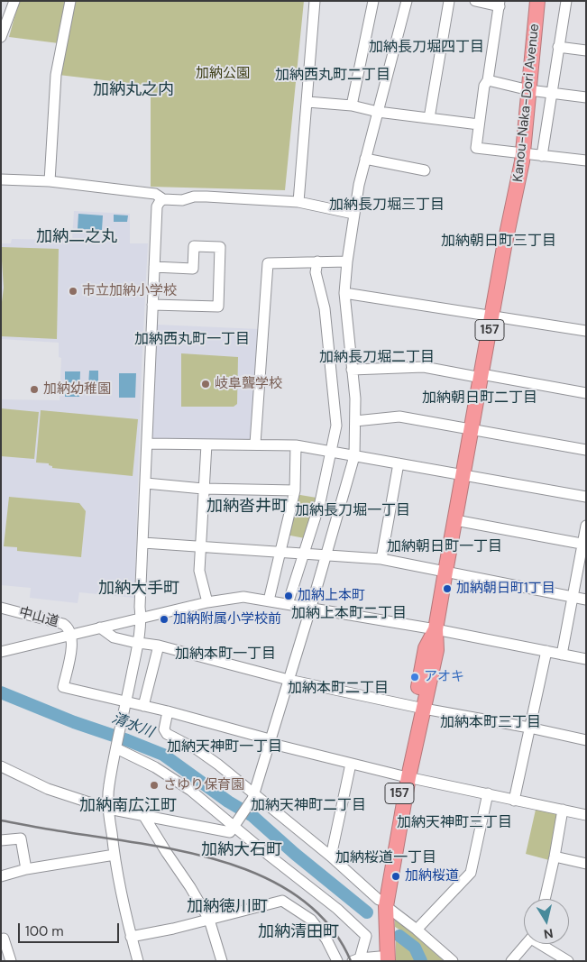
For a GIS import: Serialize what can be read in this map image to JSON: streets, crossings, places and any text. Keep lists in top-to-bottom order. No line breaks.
{"streets":{"highway":["Kanou-Naka-Dori Avenue","157"],"street":["中山道"]},"districts":["加納長刀堀四丁目","加納西丸町二丁目","加納丸之内","加納長刀堀三丁目","加納二之丸","加納朝日町三丁目","加納西丸町一丁目","加納長刀堀二丁目","加納朝日町二丁目","加納沓井町","加納長刀堀一丁目","加納朝日町一丁目","加納大手町","加納上本町二丁目","加納本町一丁目","加納本町二丁目","加納本町三丁目","加納天神町一丁目","加納南広江町","加納天神町二丁目","加納天神町三丁目","加納大石町","加納桜道一丁目","加納徳川町","加納清田町"],"water":["清水川"],"parks":["加納公園"],"places":["市立加納小学校","岐阜聾学校","加納幼稚園","加納朝日町1丁目","加納上本町","加納附属小学校前","アオキ","さゆり保育園","加納桜道"],"scale_bar":"100 m","north":"bottom"}
